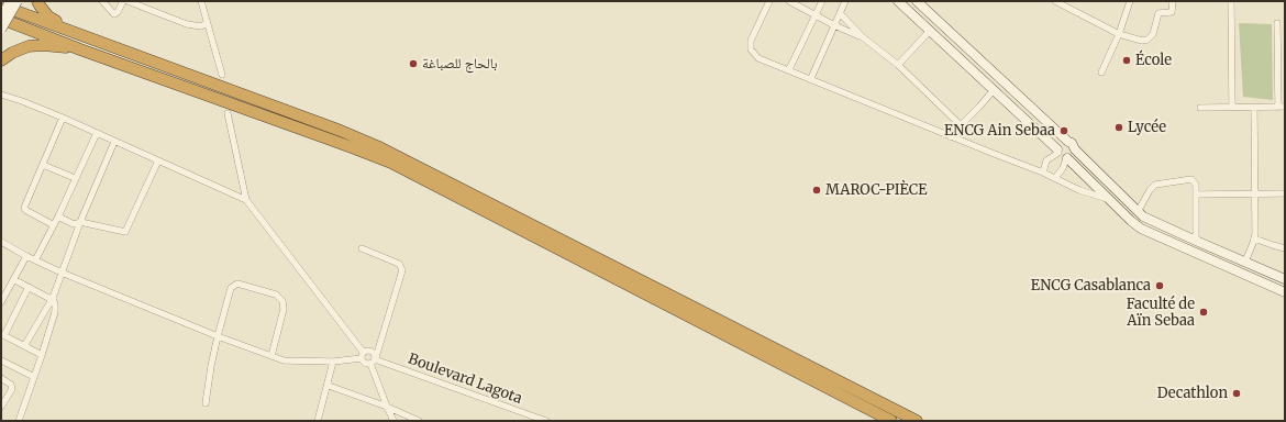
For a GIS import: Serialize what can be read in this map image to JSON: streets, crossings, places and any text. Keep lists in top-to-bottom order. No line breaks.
{"streets":{"street":["Boulevard Lagota"]},"places":["École","بالحاج للصباغة","Lycée","ENCG Ain Sebaa","MAROC-PIÈCE","ENCG Casablanca","Faculté de Aïn Sebaa","Decathlon"]}
